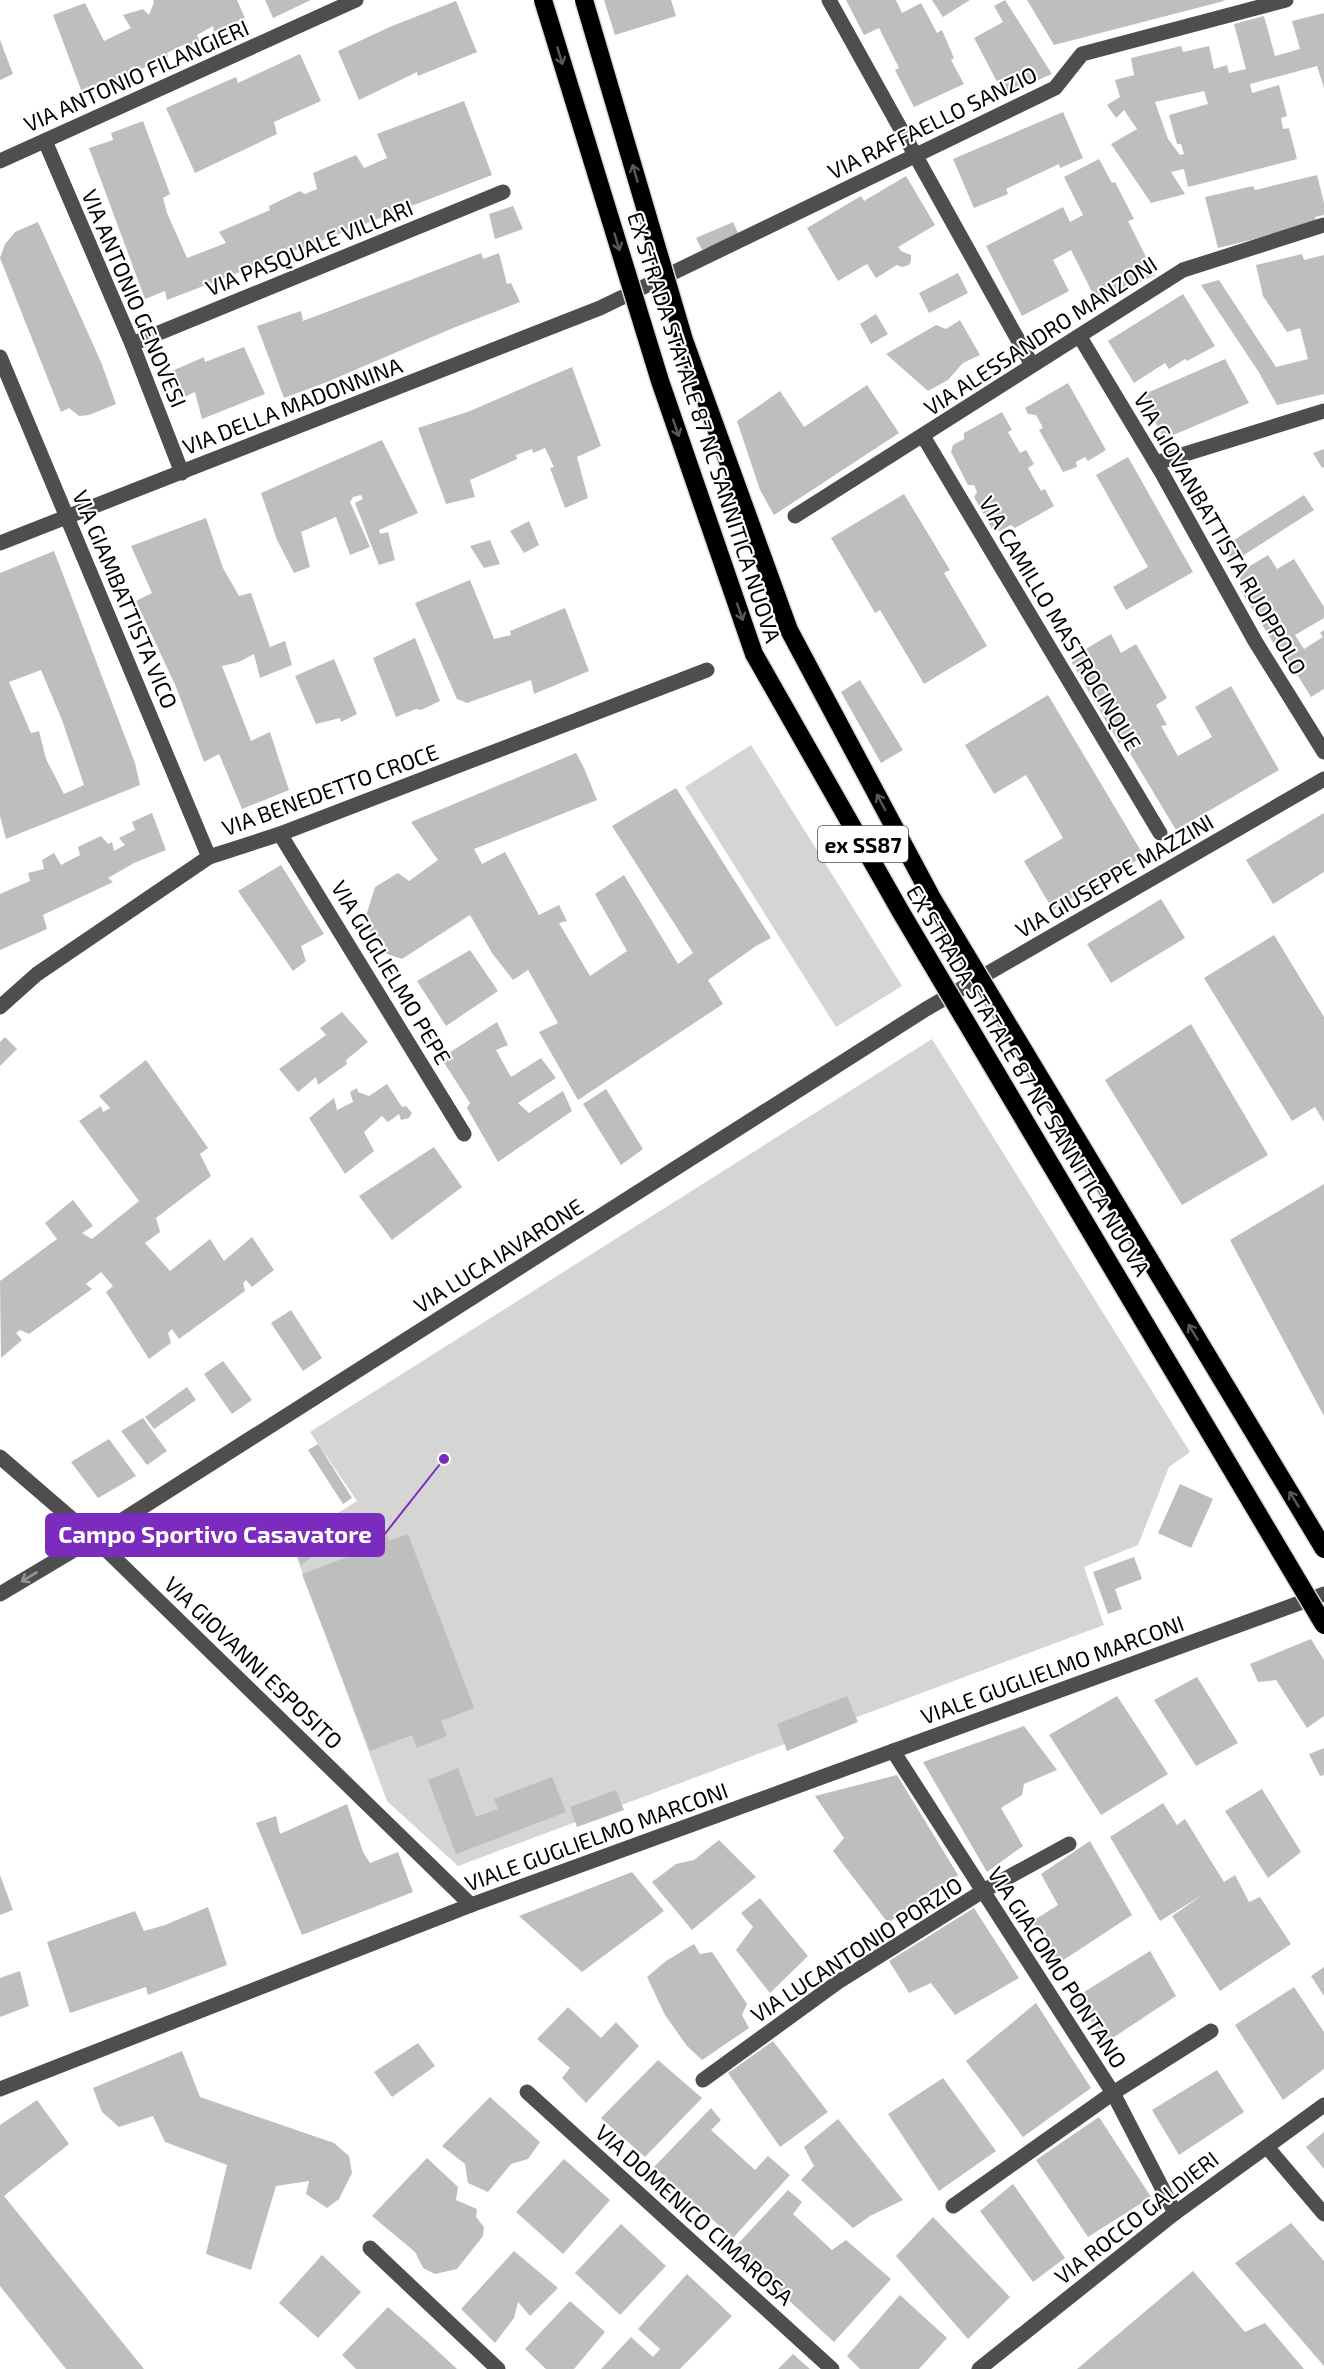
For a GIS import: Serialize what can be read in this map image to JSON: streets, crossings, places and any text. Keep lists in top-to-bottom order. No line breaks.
{"streets":{"highway":["EX STRADA STATALE 87 NC SANNITICA NUOVA","ex SS87"],"street":["VIA ANTONIO FILANGIERI","VIA RAFFAELLO SANZIO","VIA PASQUALE VILLARI","VIA ANTONIO GENOVESI","VIA ALESSANDRO MANZONI","VIA DELLA MADONNINA","VIA GIOVANBATTISTA RUOPPOLO","VIA GIAMBATTISTA VICO","VIA CAMILLO MASTROCINQUE","VIA BENEDETTO CROCE","VIA GIUSEPPE MAZZINI","VIA GUGLIELMO PEPE","VIA LUCA IAVARONE","VIA GIOVANNI ESPOSITO","VIALE GUGLIELMO MARCONI","VIA LUCANTONIO PORZIO","VIA GIACOMO PONTANO","VIA DOMENICO CIMAROSA","VIA ROCCO GALDIERI"]},"crossings":[["VIA ANTONIO FILANGIERI","VIA ANTONIO GENOVESI"],["VIA RAFFAELLO SANZIO","VIA DELLA MADONNINA"],["VIA PASQUALE VILLARI","VIA ANTONIO GENOVESI"],["VIA ANTONIO GENOVESI","VIA DELLA MADONNINA"],["VIA ALESSANDRO MANZONI","VIA GIOVANBATTISTA RUOPPOLO"],["VIA ALESSANDRO MANZONI","VIA CAMILLO MASTROCINQUE"],["VIA DELLA MADONNINA","VIA GIAMBATTISTA VICO"],["VIA GIAMBATTISTA VICO","VIA BENEDETTO CROCE"],["VIA BENEDETTO CROCE","VIA GUGLIELMO PEPE"],["VIA GIUSEPPE MAZZINI","VIA LUCA IAVARONE"],["VIA LUCA IAVARONE","VIA GIOVANNI ESPOSITO"],["VIA GIOVANNI ESPOSITO","VIALE GUGLIELMO MARCONI"],["VIALE GUGLIELMO MARCONI","VIA GIACOMO PONTANO"],["VIA LUCANTONIO PORZIO","VIA GIACOMO PONTANO"],["VIA GIACOMO PONTANO","VIA ROCCO GALDIERI"]],"places":["Campo Sportivo Casavatore"]}
